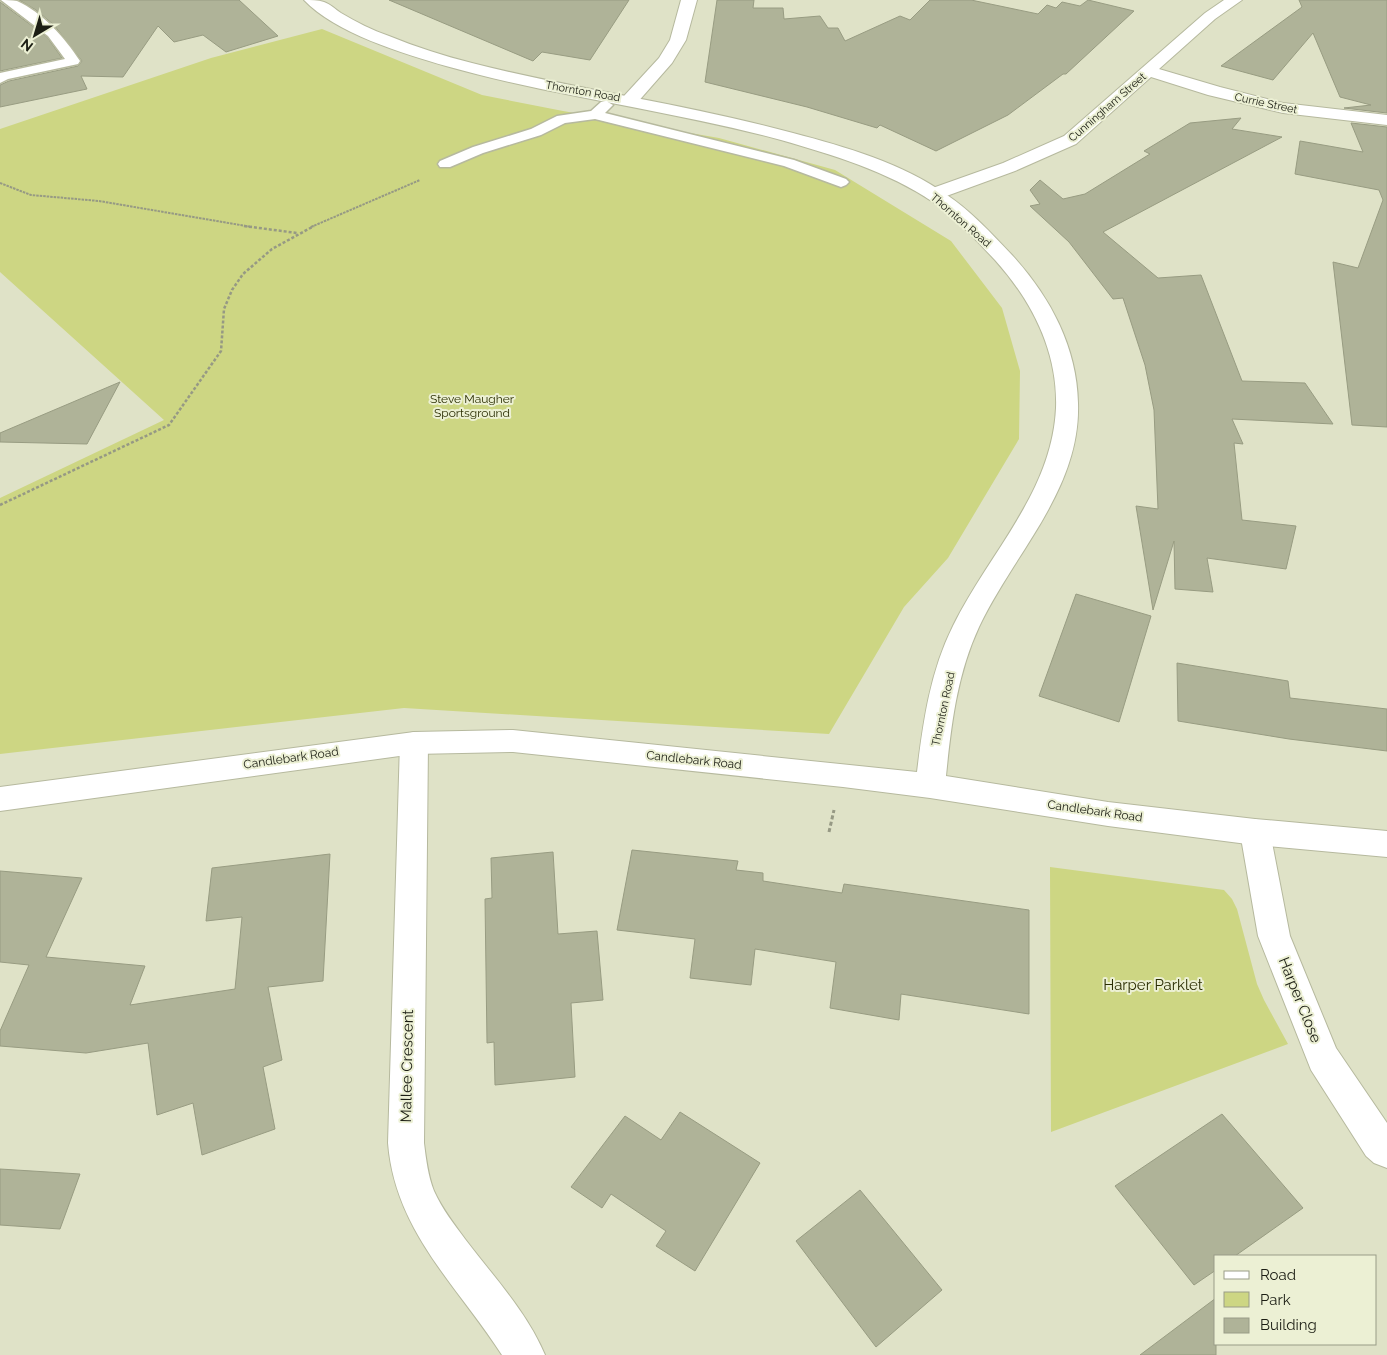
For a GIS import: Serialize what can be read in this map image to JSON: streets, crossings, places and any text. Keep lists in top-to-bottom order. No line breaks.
{"streets":{"street":["Thornton Road","Currie Street","Cunningham Street","Candlebark Road","Harper Close","Mallee Crescent"]},"crossings":[["Thornton Road","Cunningham Street"],["Thornton Road","Candlebark Road"],["Currie Street","Cunningham Street"],["Candlebark Road","Harper Close"],["Candlebark Road","Mallee Crescent"]],"parks":["Steve Maugher Sportsground","Harper Parklet"],"legend":["Road","Park","Building"],"north":"bottom left"}
